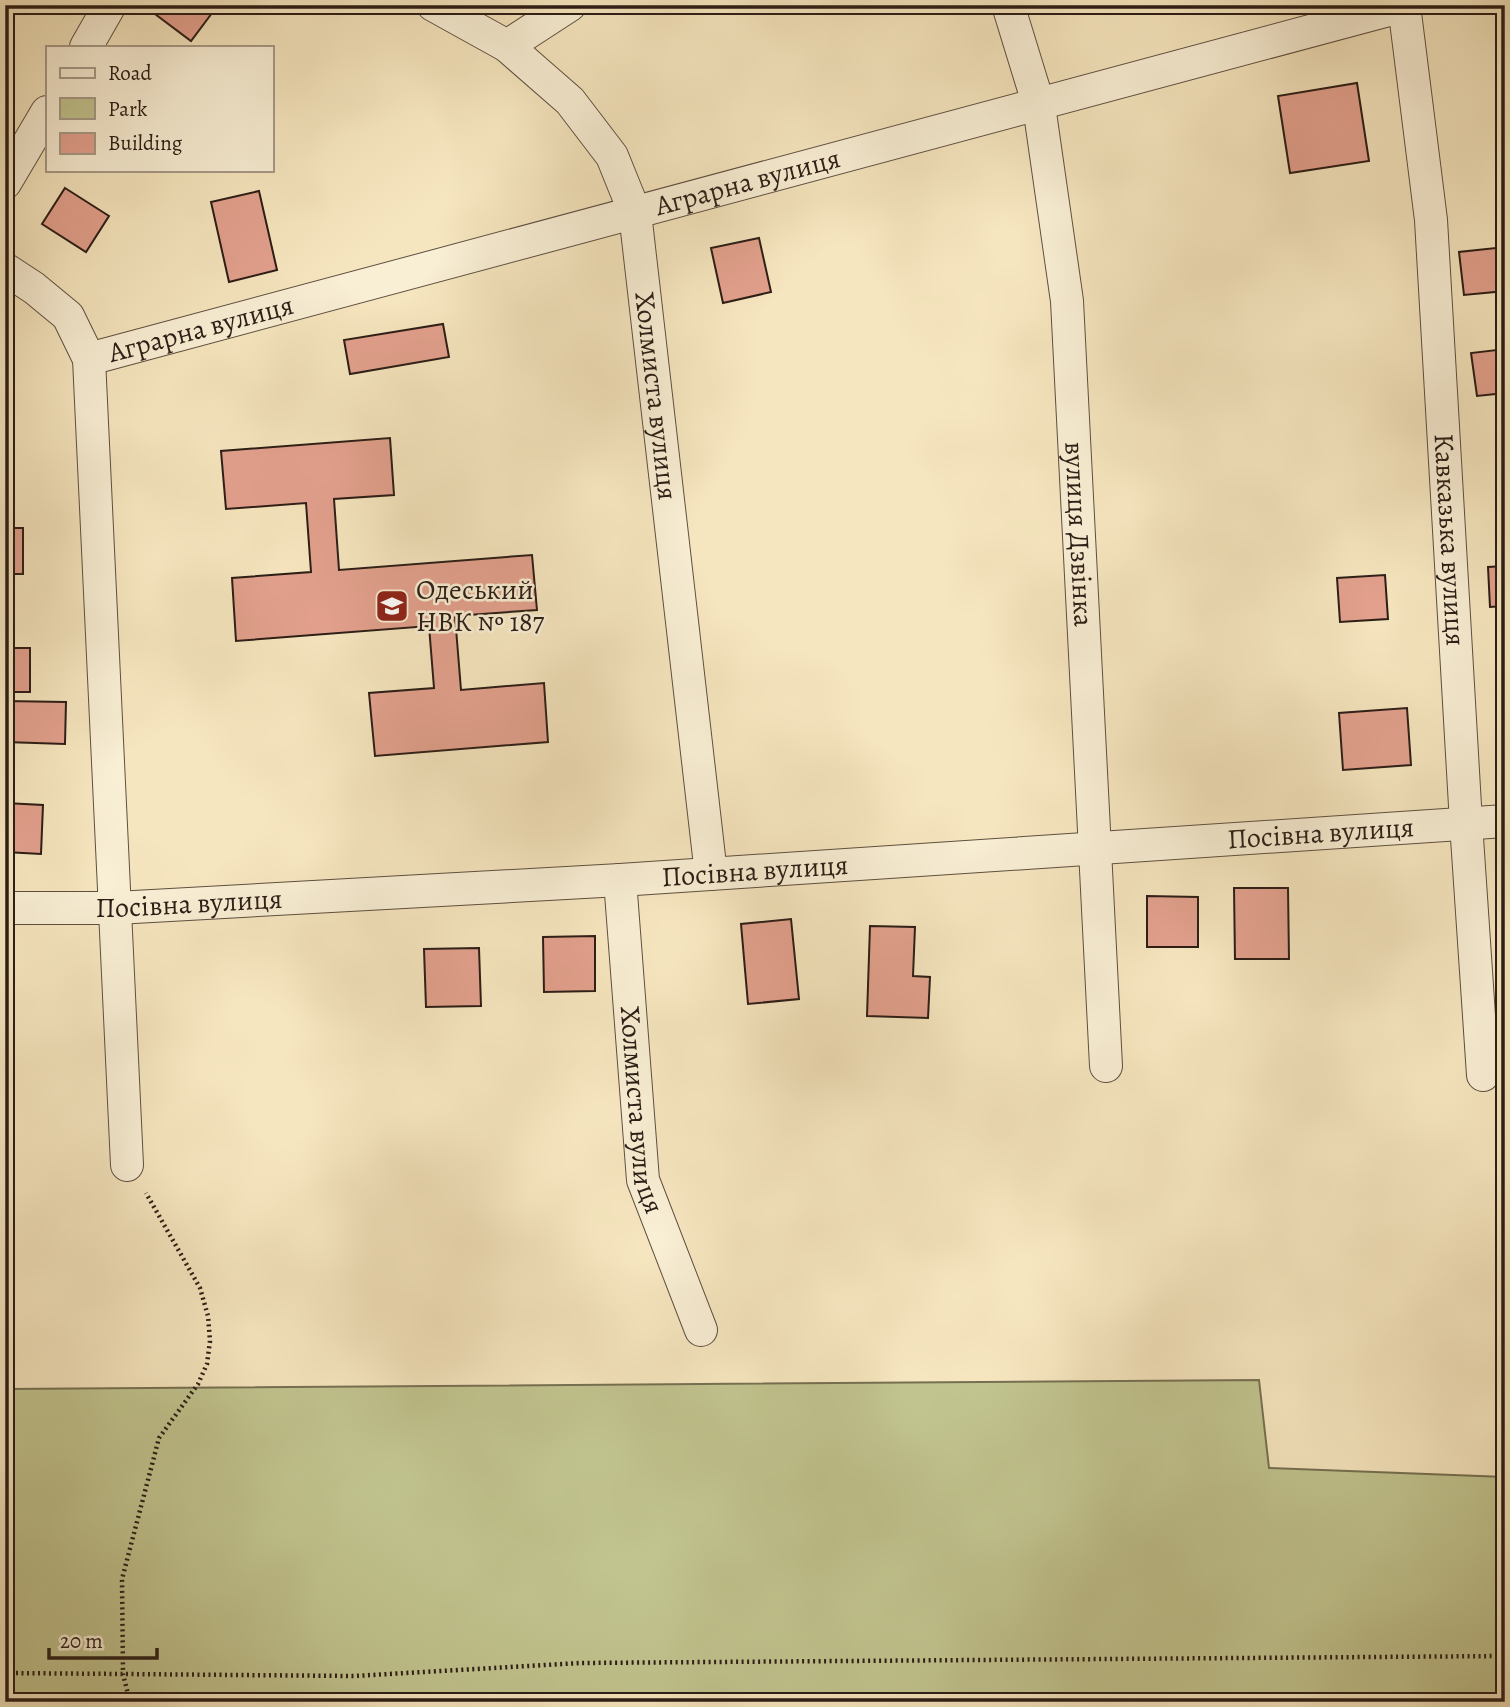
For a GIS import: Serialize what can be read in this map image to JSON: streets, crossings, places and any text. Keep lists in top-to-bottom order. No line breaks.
{"streets":{"street":["Аграрна вулиця","Холмиста вулиця","вулиця Дзвінка","Кавказька вулиця","Посівна вулиця"]},"crossings":[["Аграрна вулиця","Холмиста вулиця"],["Аграрна вулиця","вулиця Дзвінка"],["Аграрна вулиця","Кавказька вулиця"],["Холмиста вулиця","Посівна вулиця"],["вулиця Дзвінка","Посівна вулиця"],["Кавказька вулиця","Посівна вулиця"]],"places":{"school or university":["Одеський НВК № 187"]},"legend":["Road","Park","Building"],"scale_bar":"20 m"}
